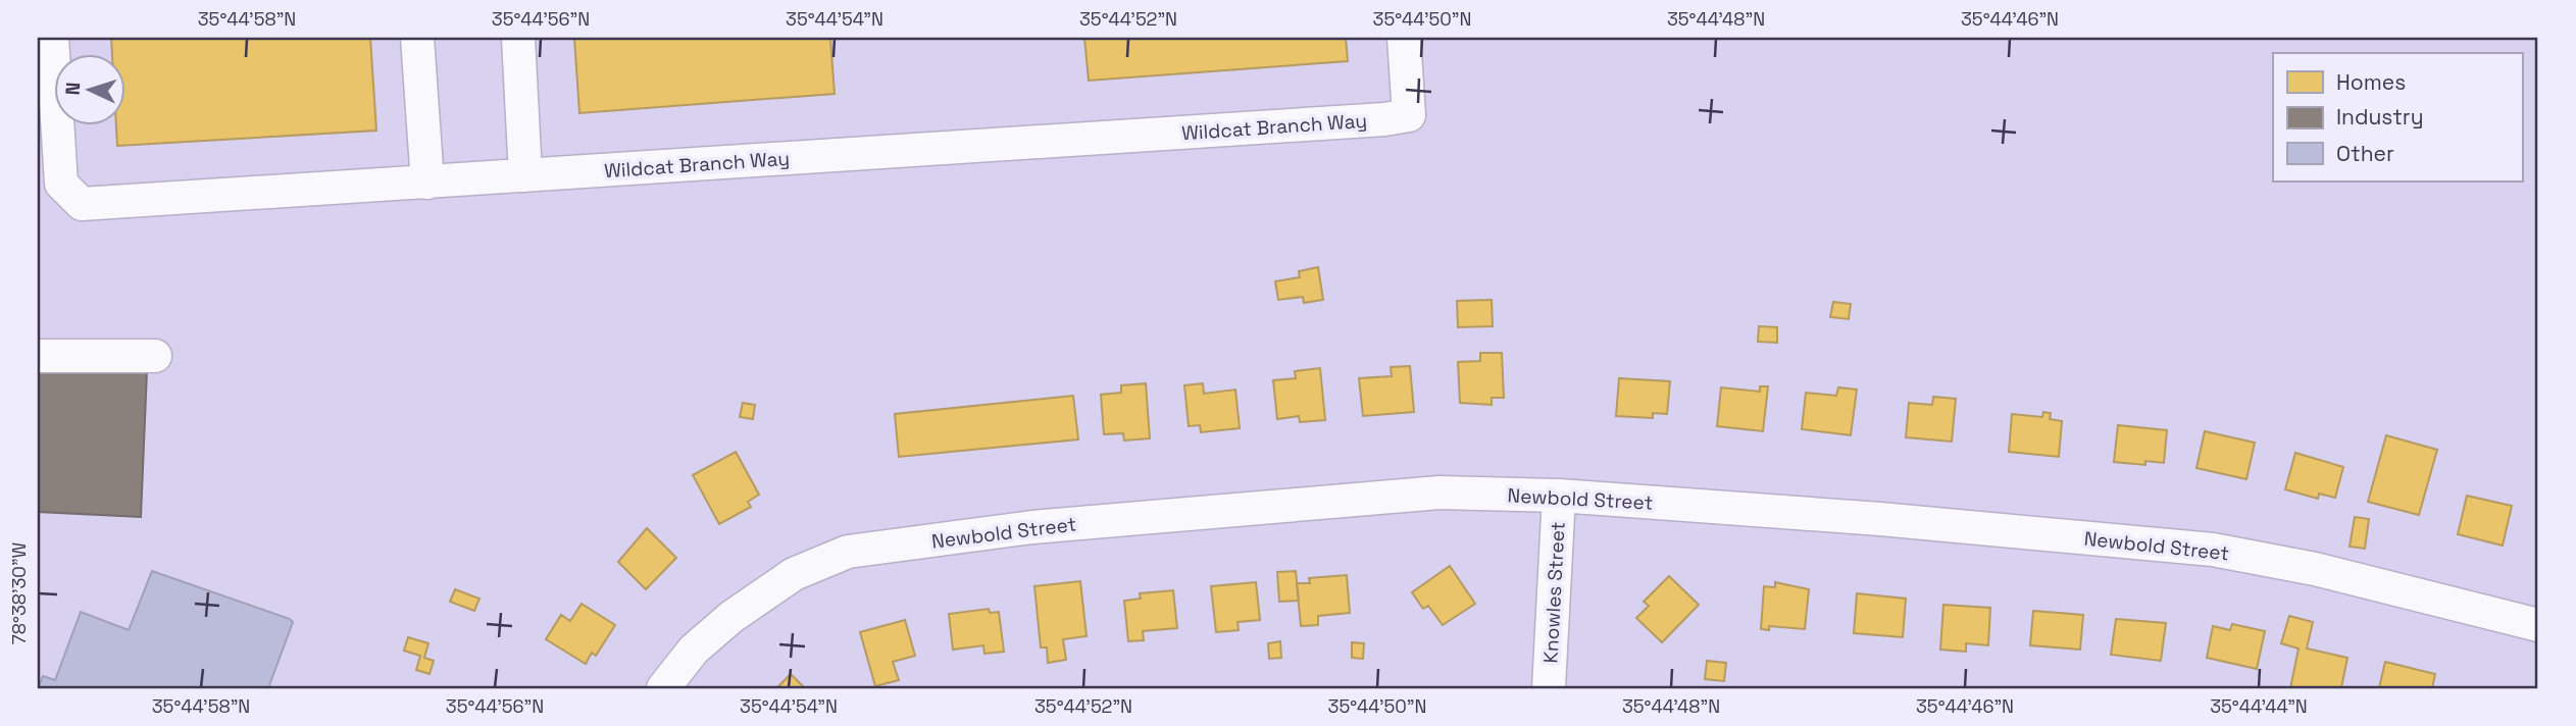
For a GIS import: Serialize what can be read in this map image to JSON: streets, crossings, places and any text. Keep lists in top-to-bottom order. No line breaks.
{"streets":{"street":["Wildcat Branch Way","Newbold Street","Knowles Street"]},"crossings":[["Newbold Street","Knowles Street"]],"legend":["Homes","Industry","Other"],"north":"left","coordinates":["35°44'58\"N","35°44'56\"N","35°44'54\"N","35°44'52\"N","35°44'50\"N","35°44'48\"N","35°44'46\"N","78°38'30\"W","35°44'44\"N"]}
